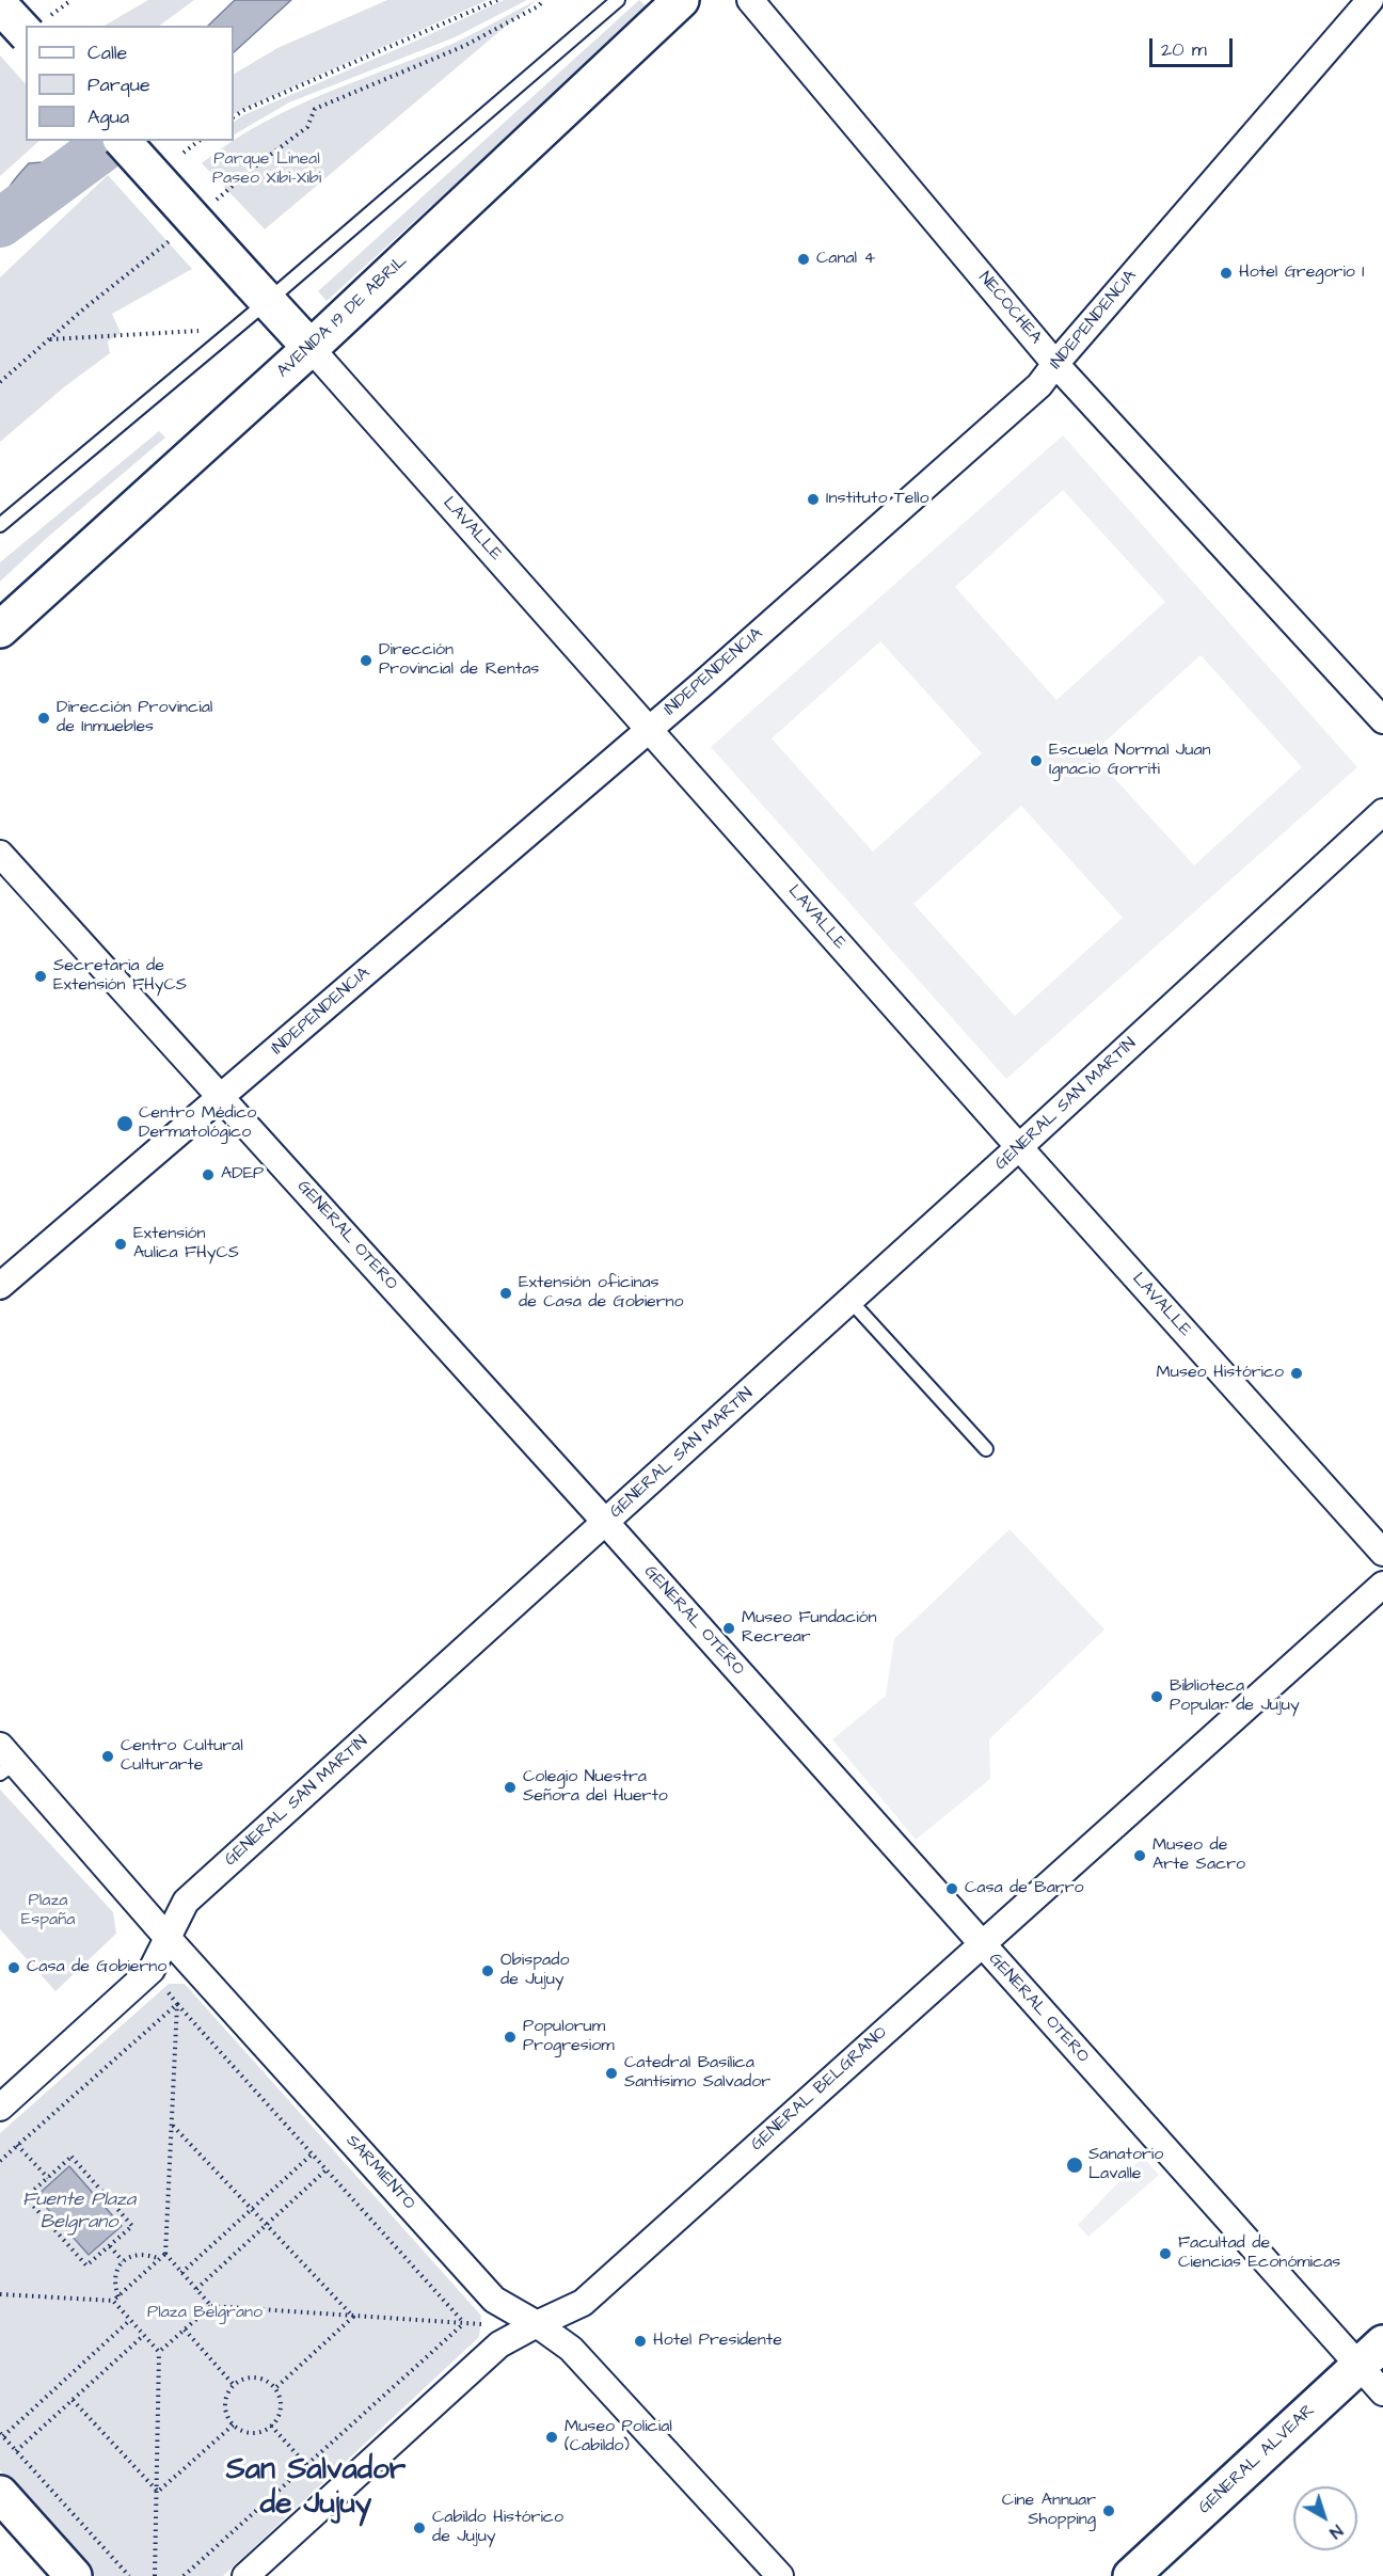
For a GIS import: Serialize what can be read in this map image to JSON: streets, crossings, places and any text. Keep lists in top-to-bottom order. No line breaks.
{"streets":{"main road":["AVENIDA 19 DE ABRIL","LAVALLE","GENERAL ALVEAR"],"street":["NECOCHEA","INDEPENDENCIA","GENERAL SAN MARTÍN","GENERAL OTERO","GENERAL BELGRANO","SARMIENTO"]},"crossings":[["NECOCHEA","INDEPENDENCIA"],["AVENIDA 19 DE ABRIL","LAVALLE"],["INDEPENDENCIA","LAVALLE"],["INDEPENDENCIA","GENERAL OTERO"],["LAVALLE","GENERAL SAN MARTÍN"],["GENERAL SAN MARTÍN","GENERAL OTERO"],["GENERAL SAN MARTÍN","SARMIENTO"],["GENERAL OTERO","GENERAL BELGRANO"],["GENERAL OTERO","GENERAL ALVEAR"],["GENERAL BELGRANO","SARMIENTO"]],"districts":["San Salvador de Jujuy"],"water":["Fuente Plaza Belgrano"],"parks":["Parque Lineal Paseo Xibi-Xibi","Plaza España","Plaza Belgrano"],"places":["Canal 4","Hotel Gregorio I","Instituto Tello","Dirección Provincial de Rentas","Dirección Provincial de Inmuebles","Escuela Normal Juan Ignacio Gorriti","Secretaria de Extensión FHyCS","Centro Médico Dermatológico","ADEP","Extensión Aulica FHyCS","Extensión oficinas de Casa de Gobierno","Museo Histórico","Museo Fundación Recrear","Biblioteca Popular de Jujuy","Centro Cultural Culturarte","Colegio Nuestra Señora del Huerto","Museo de Arte Sacro","Casa de Barro","Casa de Gobierno","Obispado de Jujuy","Populorum Progresiom","Catedral Basílica Santísimo Salvador","Sanatorio Lavalle","Facultad de Ciencias Económicas","Hotel Presidente","Museo Policial (Cabildo)","Cine Annuar Shopping","Cabildo Histórico de Jujuy"],"legend":["Calle","Parque","Agua"],"scale_bar":"20 m","north":"bottom right"}
